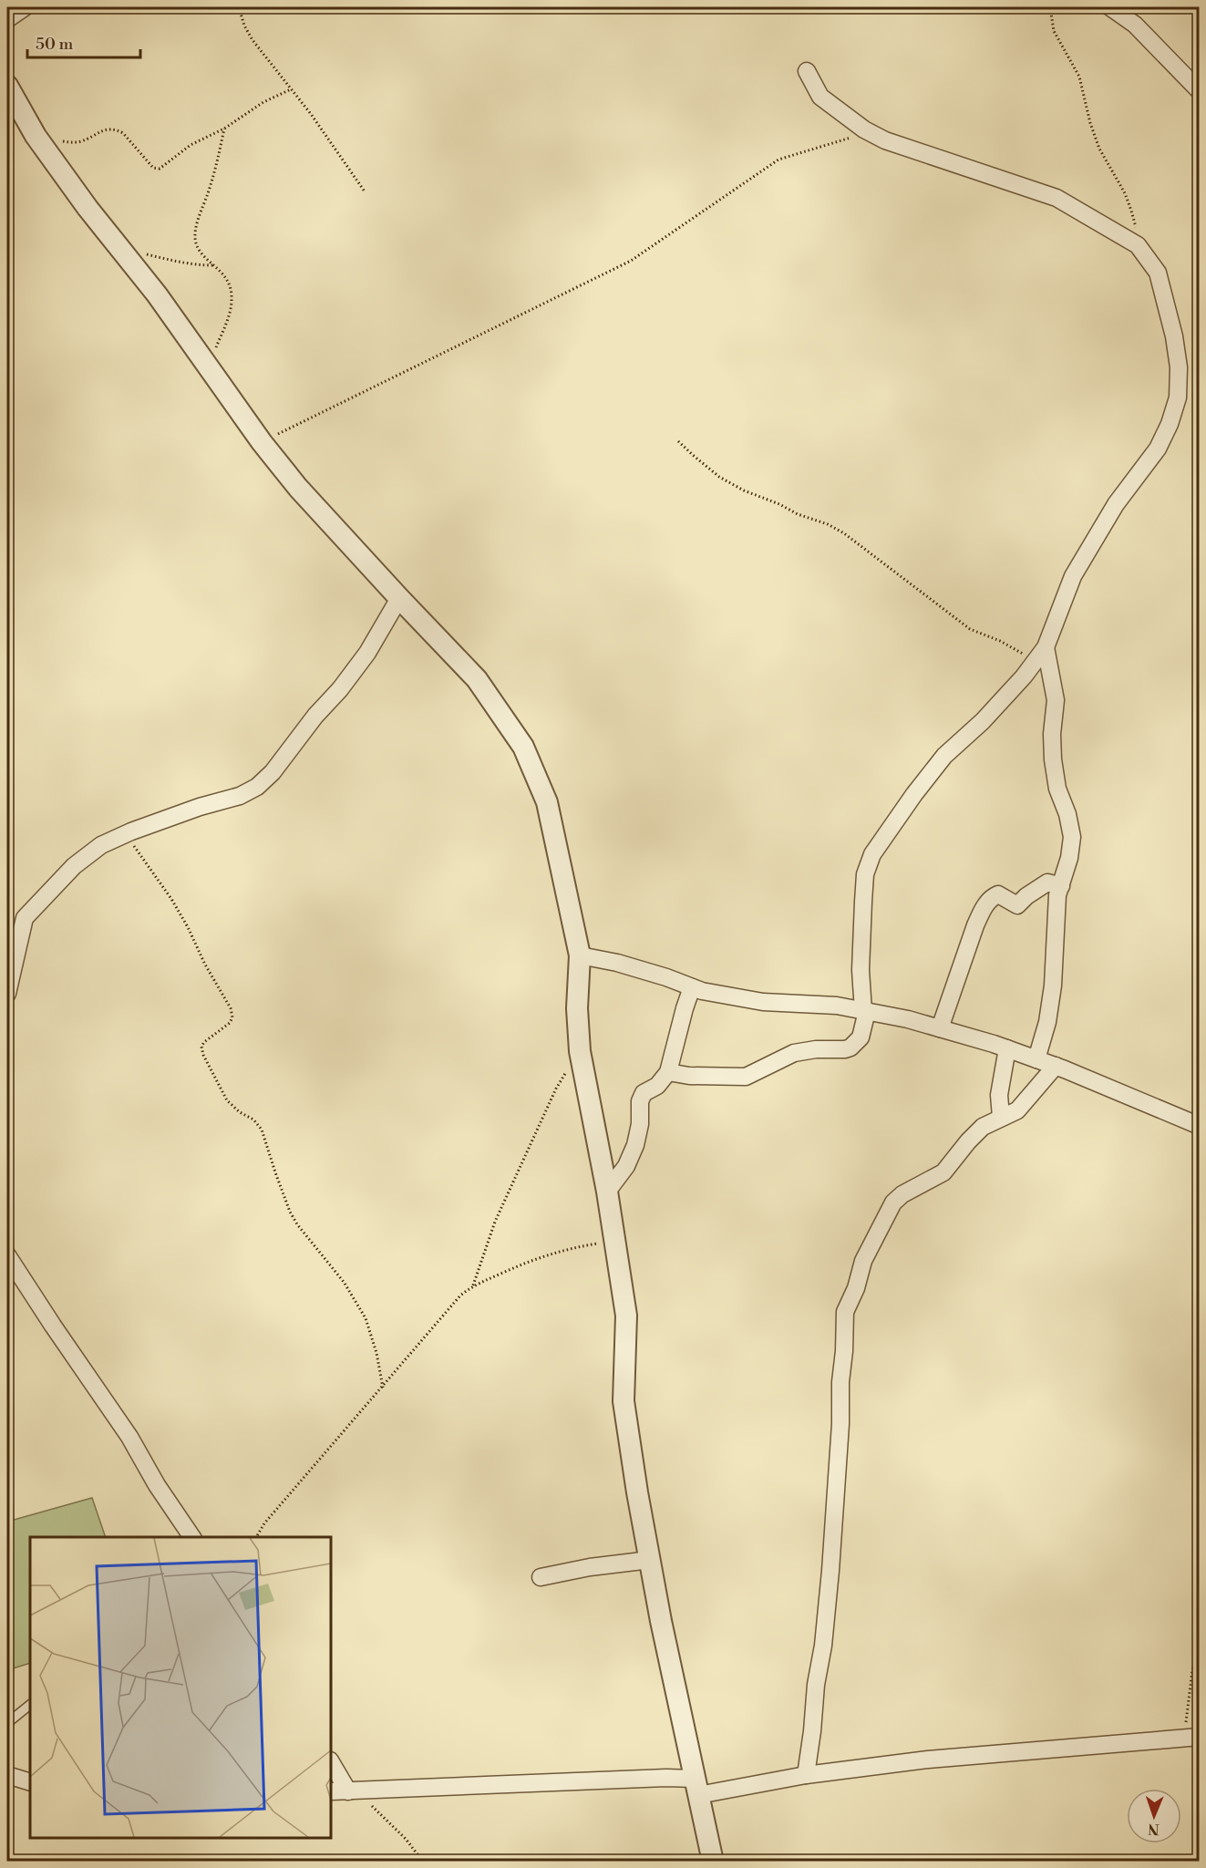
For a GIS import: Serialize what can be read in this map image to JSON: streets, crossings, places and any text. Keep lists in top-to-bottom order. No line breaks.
{"scale_bar":"50 m","north":"bottom"}
